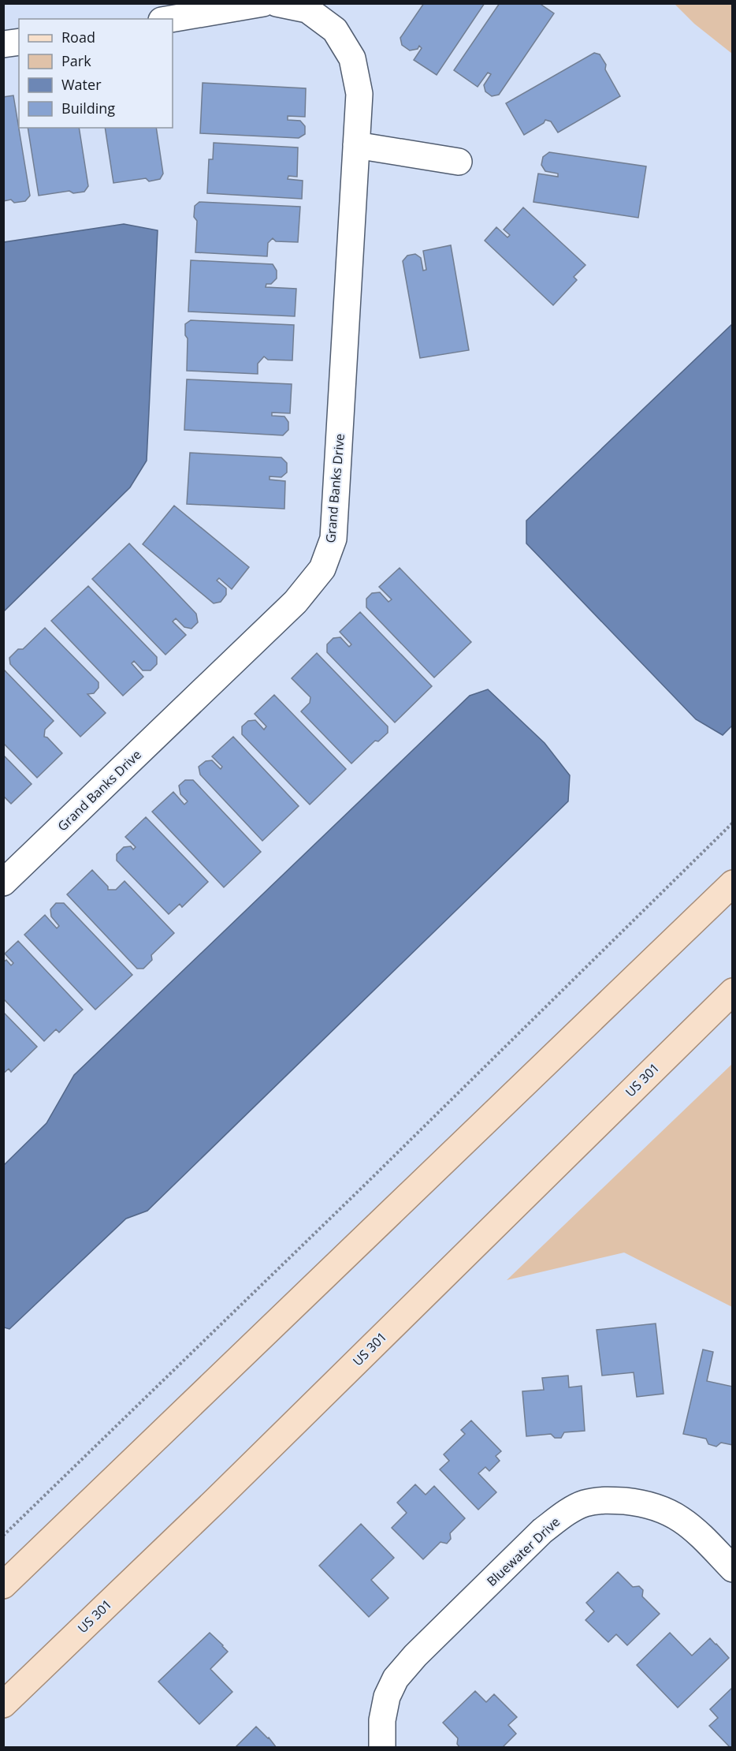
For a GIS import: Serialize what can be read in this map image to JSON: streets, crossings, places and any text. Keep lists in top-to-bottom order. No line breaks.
{"streets":{"main road":["US 301"],"street":["Grand Banks Drive","Bluewater Drive"]},"legend":["Road","Park","Water","Building"]}
